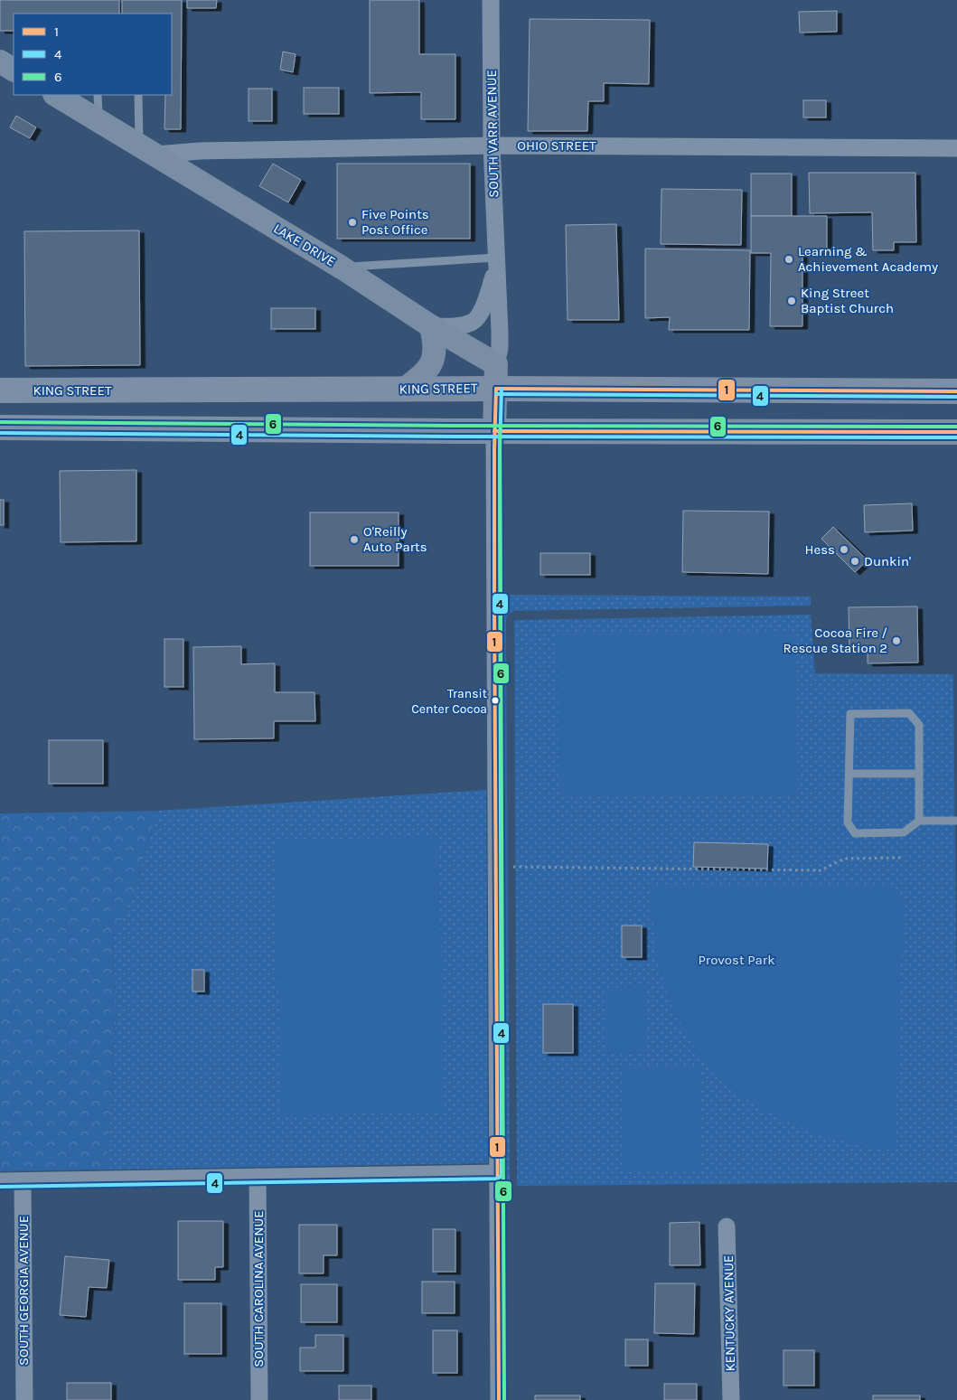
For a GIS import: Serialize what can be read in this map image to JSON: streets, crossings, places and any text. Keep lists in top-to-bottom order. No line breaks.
{"streets":{"main road":["KING STREET"],"street":["SOUTH VARR AVENUE","OHIO STREET","LAKE DRIVE","SOUTH CAROLINA AVENUE","SOUTH GEORGIA AVENUE","KENTUCKY AVENUE"]},"crossings":[["SOUTH VARR AVENUE","OHIO STREET"],["SOUTH VARR AVENUE","LAKE DRIVE"],["SOUTH VARR AVENUE","KING STREET"],["OHIO STREET","LAKE DRIVE"],["LAKE DRIVE","KING STREET"]],"parks":["Provost Park"],"places":["Five Points Post Office","Learning & Achievement Academy","King Street Baptist Church","O'Reilly Auto Parts","Hess","Dunkin'","Cocoa Fire / Rescue Station 2","Transit Center Cocoa"],"lines":["transit line 1","transit line 4","transit line 6"],"legend":["1","4","6"]}
